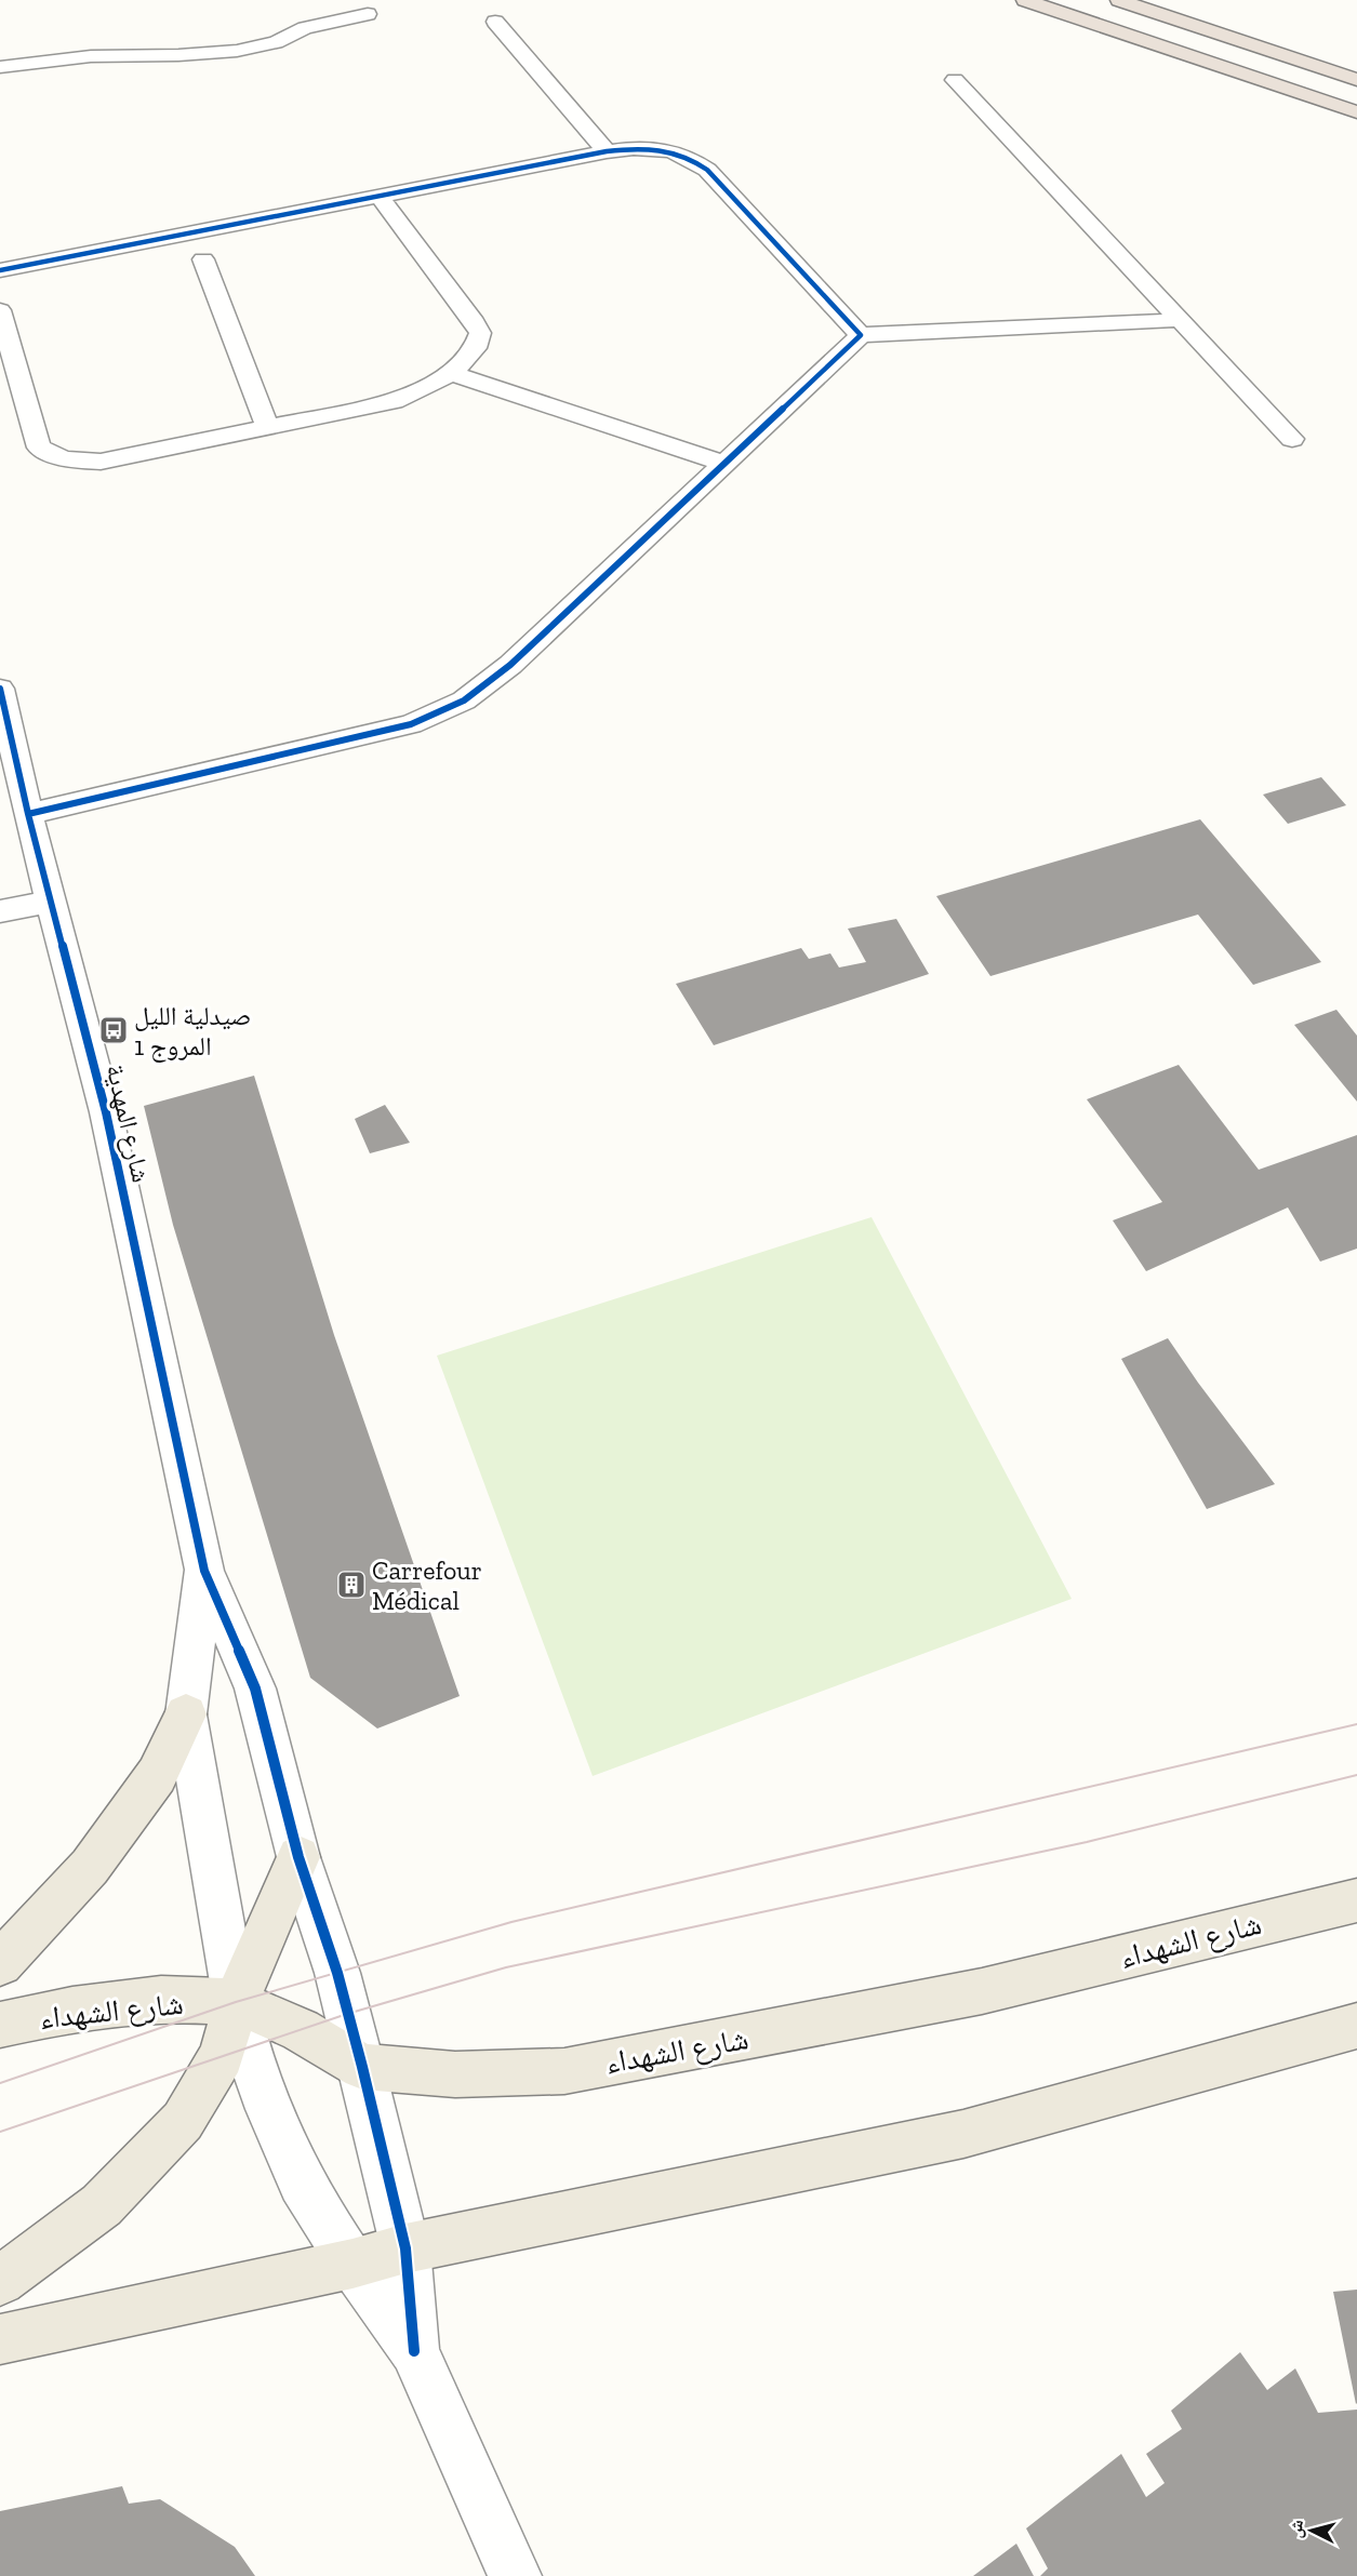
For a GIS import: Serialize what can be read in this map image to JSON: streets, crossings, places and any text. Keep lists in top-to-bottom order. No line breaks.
{"streets":{"main road":["شارع الشهداء"],"street":["شارع المهدية"]},"places":{"bus stop":["صيدلية الليل المروج 1"],"building":["Carrefour Médical"]},"north":"left"}
